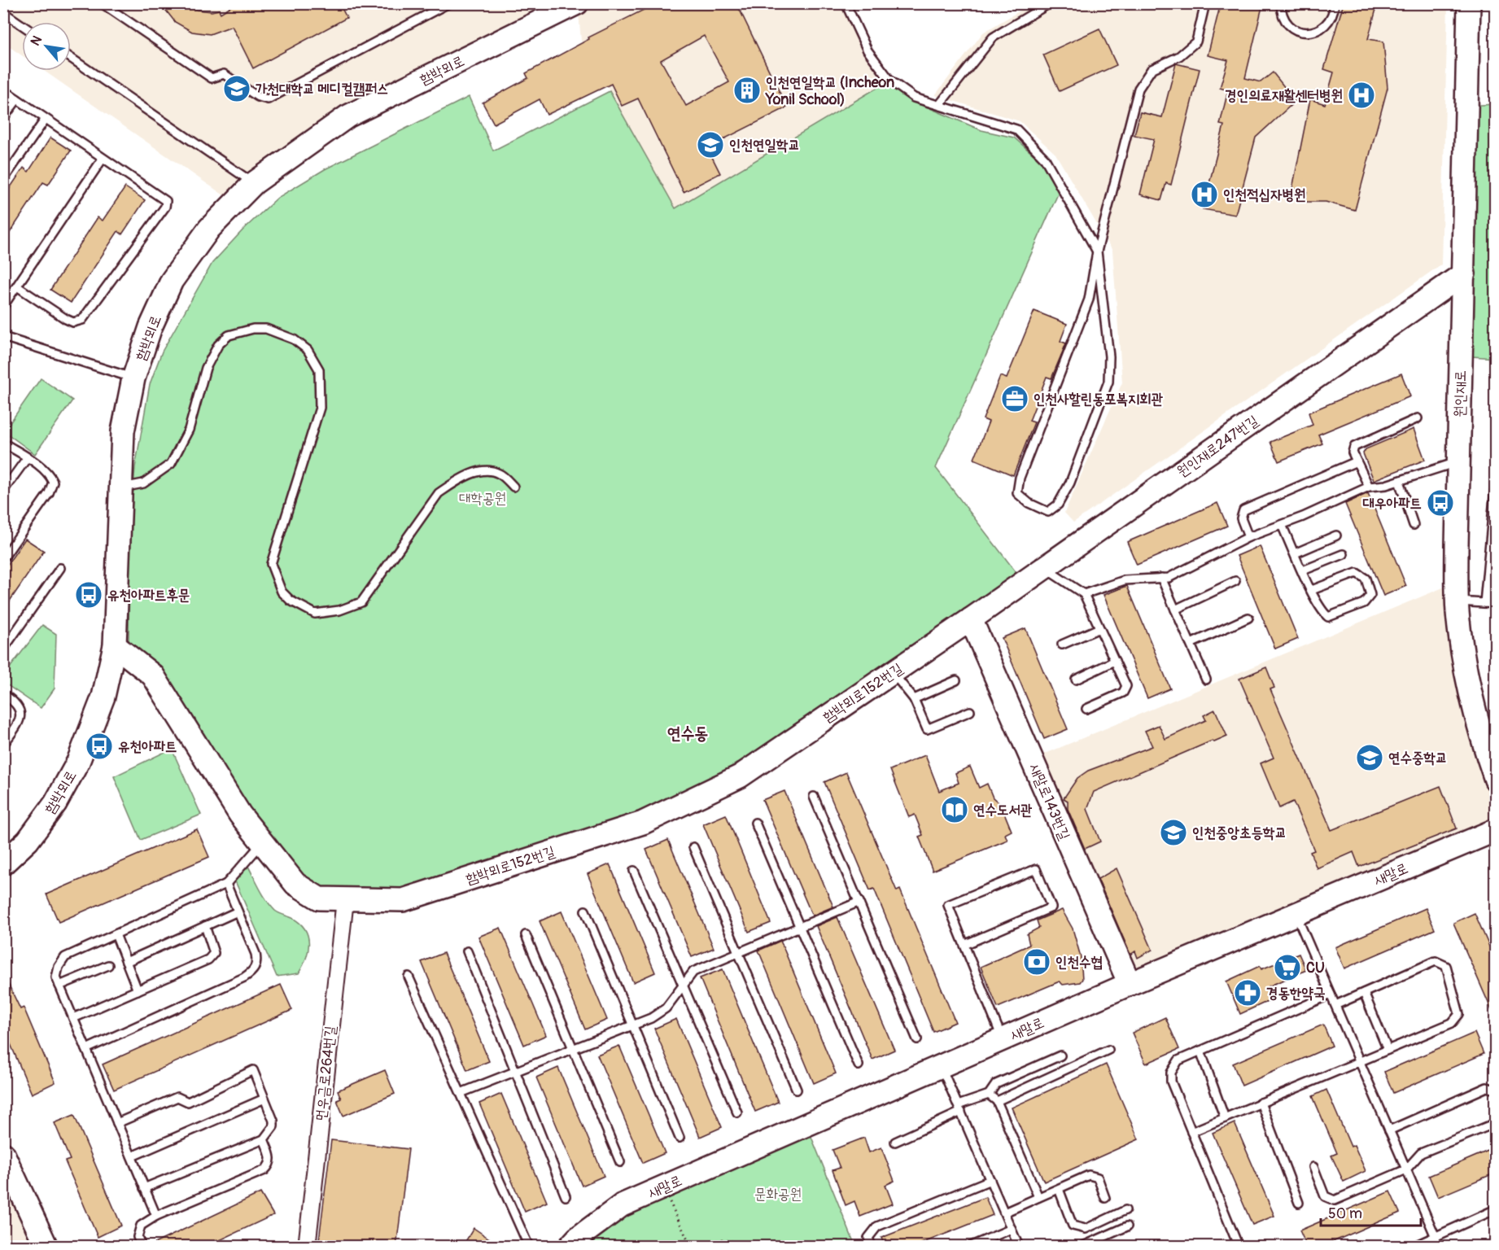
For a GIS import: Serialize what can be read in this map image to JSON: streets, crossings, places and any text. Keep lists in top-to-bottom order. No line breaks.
{"streets":{"street":["함박뫼로","원인재로","원인재로247번길","함박뫼로152번길","새말로143번길","새말로","먼우금로264번길"]},"crossings":[["함박뫼로","함박뫼로152번길"],["원인재로","원인재로247번길"],["원인재로247번길","함박뫼로152번길"],["원인재로247번길","새말로143번길"],["함박뫼로152번길","새말로143번길"],["함박뫼로152번길","먼우금로264번길"],["새말로143번길","새말로"]],"districts":["연수동"],"parks":["대학공원","문화공원"],"places":{"school or university":["가천대학교 메디컬캠퍼스","인천연일학교","연수중학교","인천중앙초등학교"],"building":["인천연일학교 (Incheon Yonil School)"],"hospital":["경인의료재활센터병원","인천적십자병원"],"office":["인천사할린동포복지회관"],"bus stop":["대우아파트","유천아파트후문","유천아파트"],"library":["연수도서관"],"bank":["인천수협"],"supermarket":["CU"],"pharmacy":["경동한약국"]},"scale_bar":"50 m","north":"top left"}
